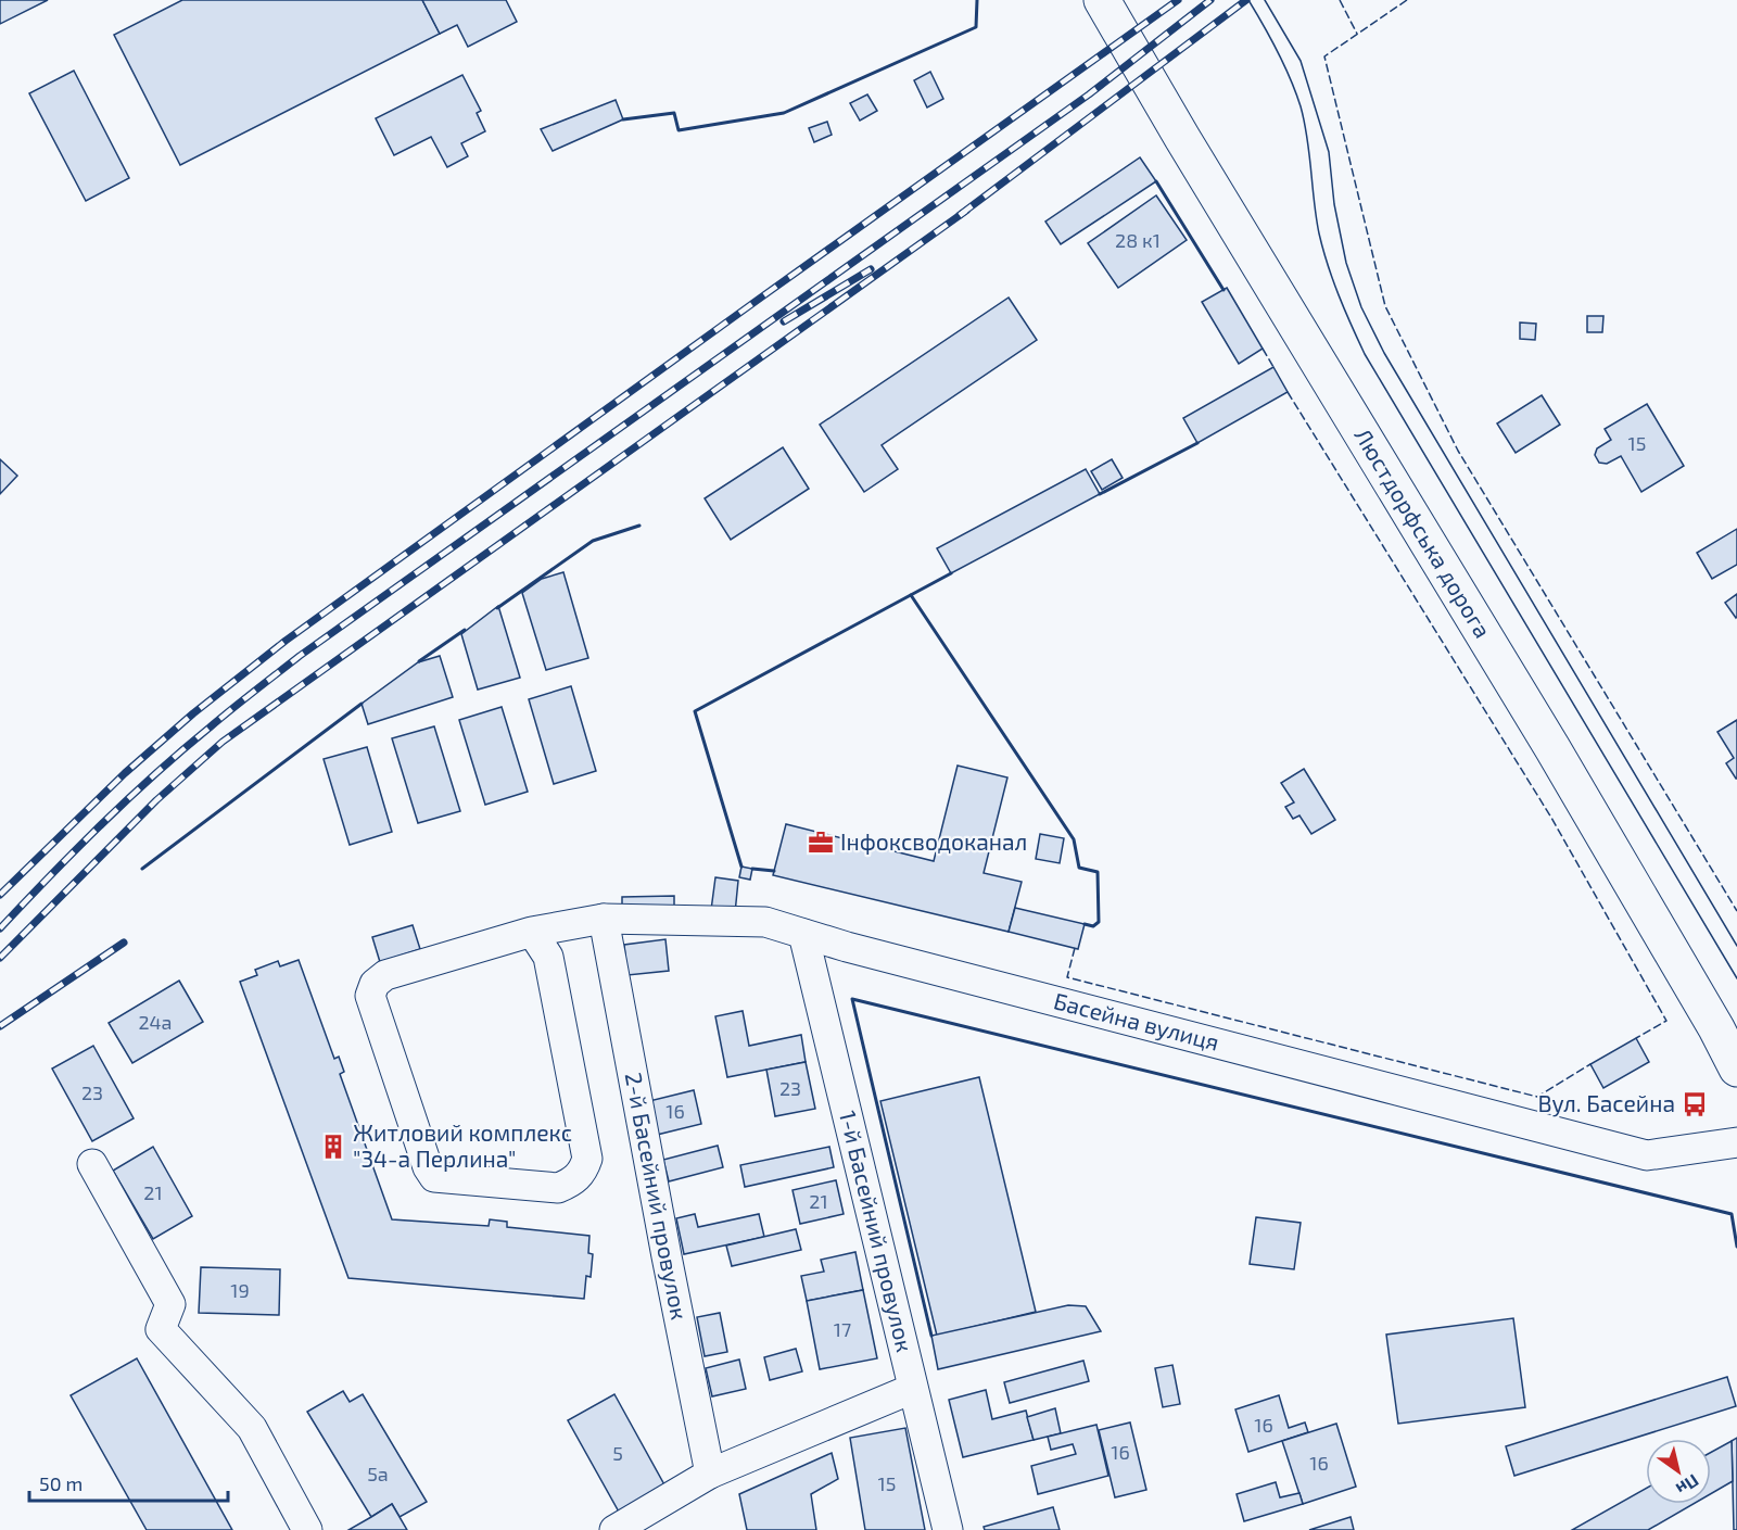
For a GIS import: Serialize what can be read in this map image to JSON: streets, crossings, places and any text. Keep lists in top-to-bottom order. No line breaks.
{"streets":{"main road":["Люстдорфська дорога"],"street":["Басейна вулиця","2-й Басейний провулок","1-й Басейний провулок"]},"crossings":[["Басейна вулиця","2-й Басейний провулок"],["Басейна вулиця","1-й Басейний провулок"]],"places":{"office":["Інфоксводоканал"],"bus stop":["Вул. Басейна"],"building":["Житловий комплекс \"34-а Перлина\""]},"house_numbers":["28 к1","15","24а","23","23","16","21","21","19","17","16","16","5","16","5а","15"],"scale_bar":"50 m","north":"bottom right"}
